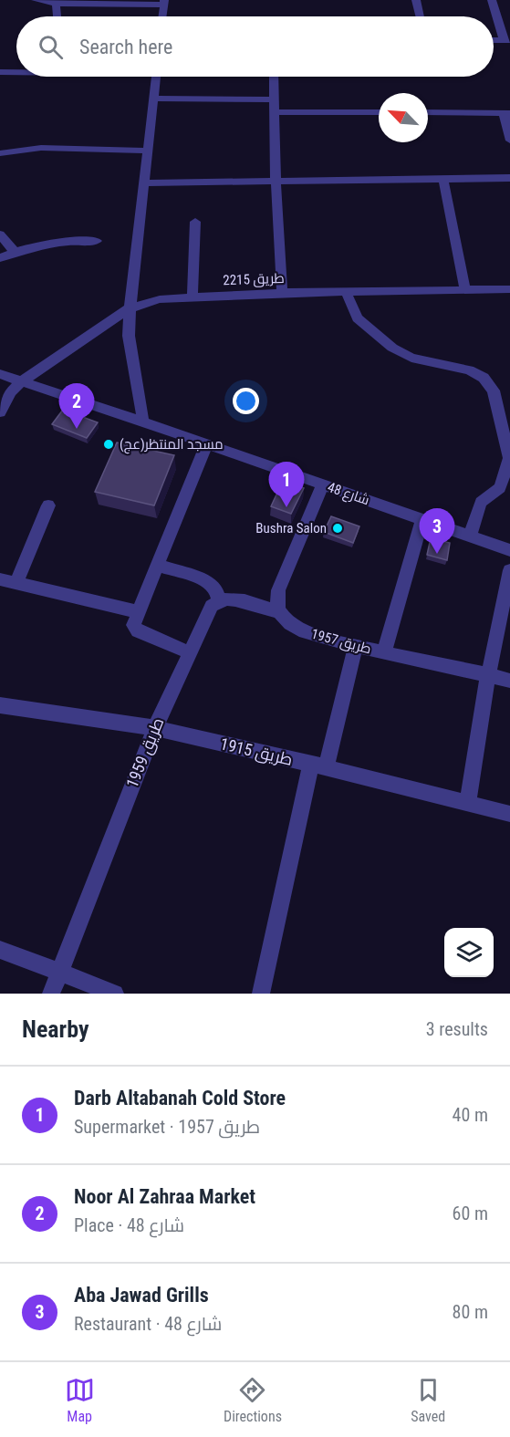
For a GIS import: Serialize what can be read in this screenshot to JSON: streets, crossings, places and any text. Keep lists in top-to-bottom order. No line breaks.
{"streets":{"street":["طريق 2215","شارع 48","طريق 1957","طريق 1915","طريق 1959"]},"crossings":[["طريق 2215","شارع 48"],["طريق 1915","طريق 1959"]],"places":["مسجد المنتظر(عج)","Bushra Salon"],"north":"top left","page":{"search":"Search here","pins":["2","1","3"],"heading":["Nearby","3 results"],"list":[{"mark":"1","name":"Darb Altabanah Cold Store","note":"Supermarket · طريق 1957","value":"40 m"},{"mark":"2","name":"Noor Al Zahraa Market","note":"Place · شارع 48","value":"60 m"},{"mark":"3","name":"Aba Jawad Grills","note":"Restaurant · شارع 48","value":"80 m"}],"nav":["Map","Directions","Saved"]}}
